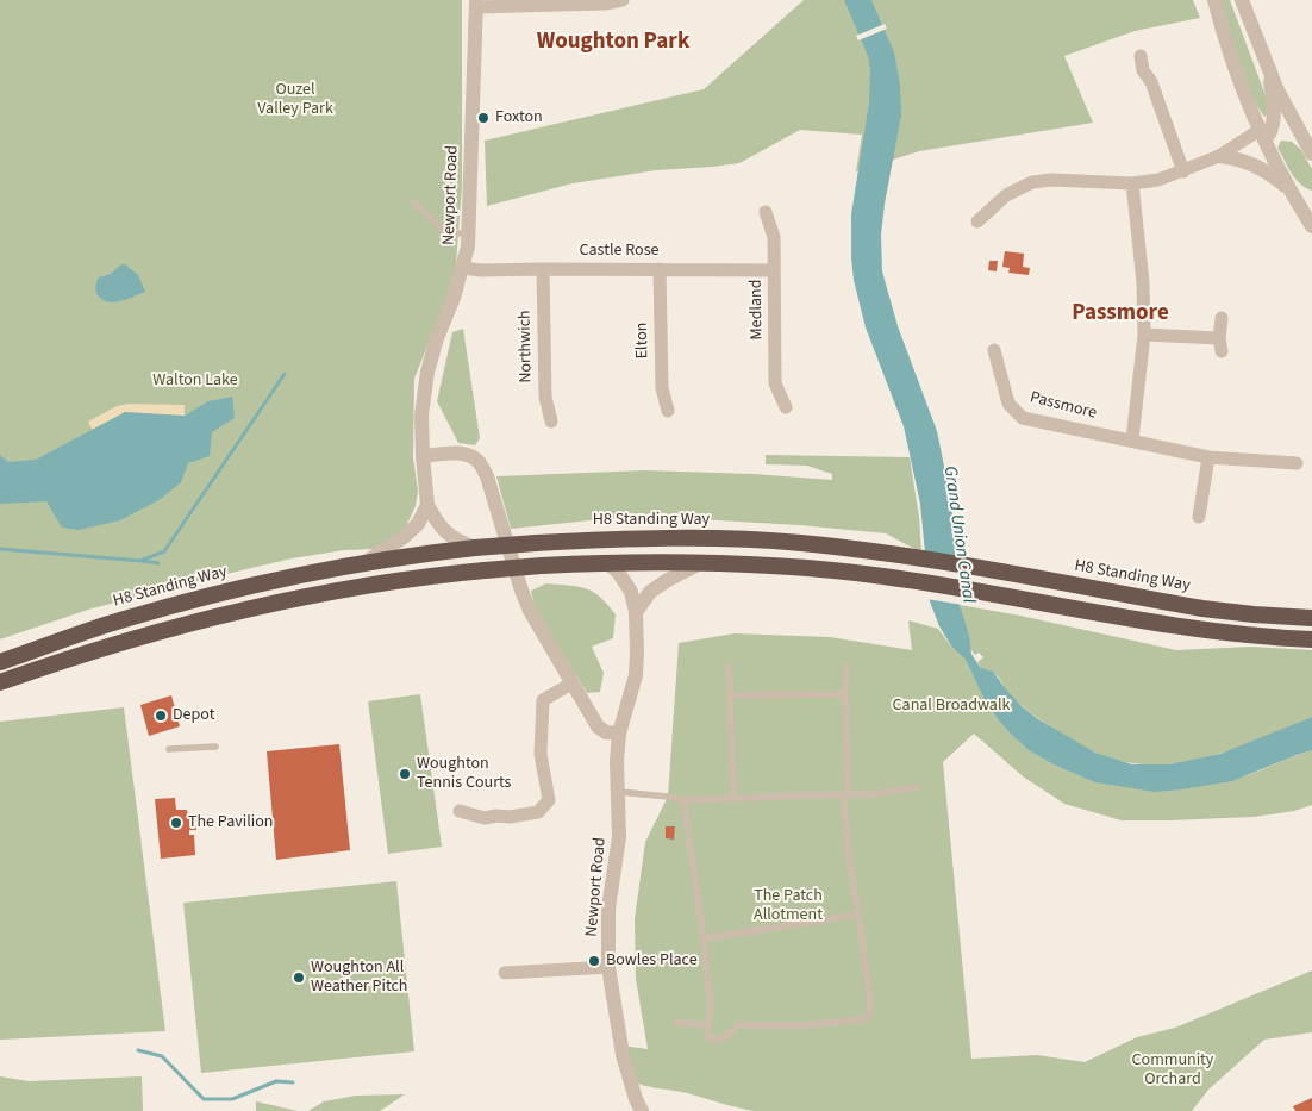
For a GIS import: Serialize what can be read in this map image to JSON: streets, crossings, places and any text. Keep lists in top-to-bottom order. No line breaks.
{"streets":{"highway":["H8 Standing Way"],"street":["Newport Road","Castle Rose","Medland","Elton","Northwich","Passmore"]},"crossings":[["Newport Road","Castle Rose"],["Castle Rose","Medland"],["Castle Rose","Elton"],["Castle Rose","Northwich"]],"districts":["Woughton Park","Passmore"],"water":["Grand Union Canal"],"parks":["Ouzel Valley Park","Walton Lake","Canal Broadwalk","The Patch Allotment","Community Orchard"],"places":["Foxton","Depot","Woughton Tennis Courts","The Pavilion","Bowles Place","Woughton All Weather Pitch"]}
